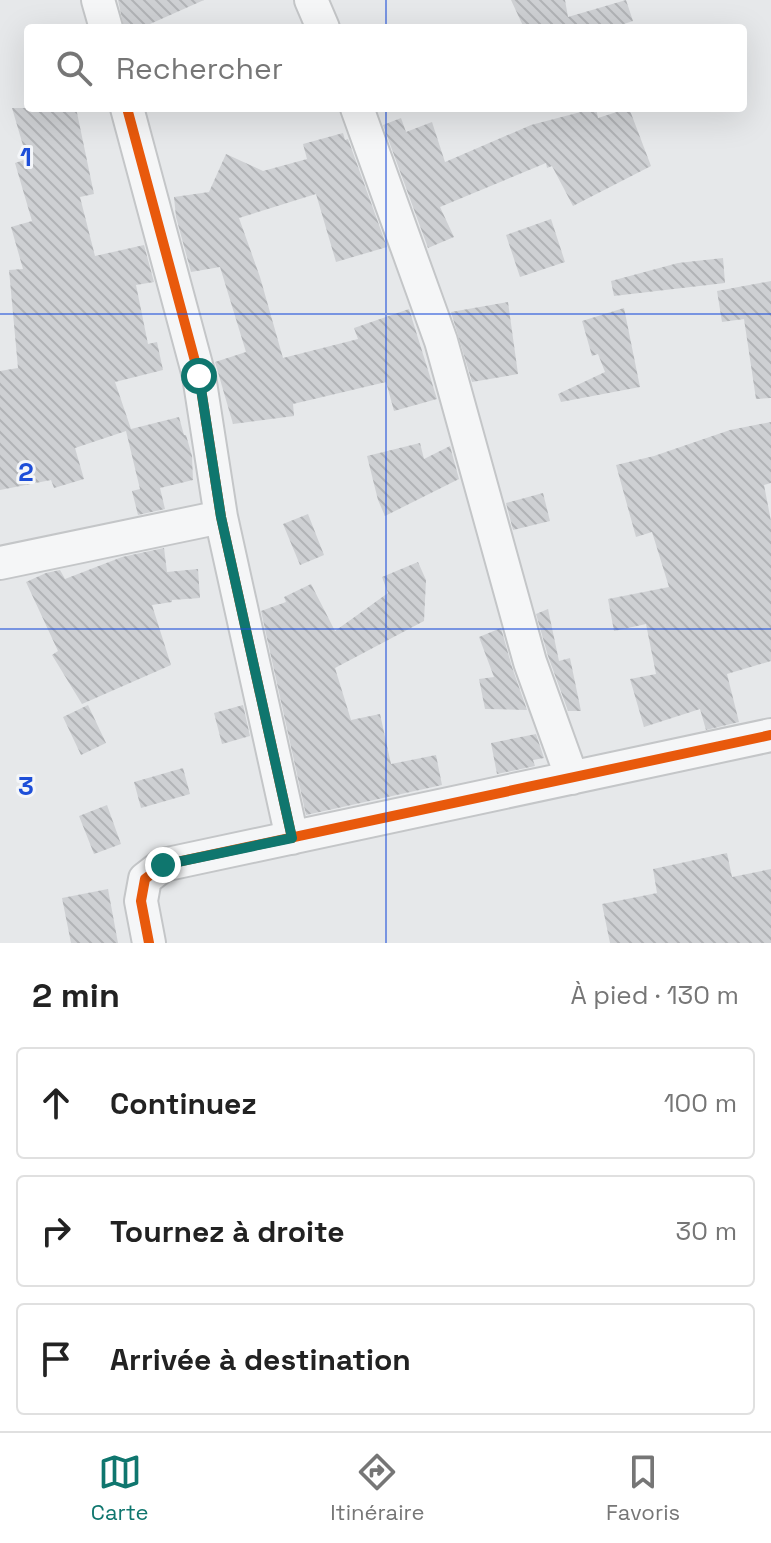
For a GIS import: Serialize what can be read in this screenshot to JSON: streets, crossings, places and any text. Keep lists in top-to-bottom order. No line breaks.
{"page":{"search":"Rechercher","heading":["2 min","À pied · 130 m"],"list":[["Continuez","100 m"],["Tournez à droite","30 m"],"Arrivée à destination"],"nav":["Carte","Itinéraire","Favoris"]},"grid":{"rows":["1","2","3"]}}
